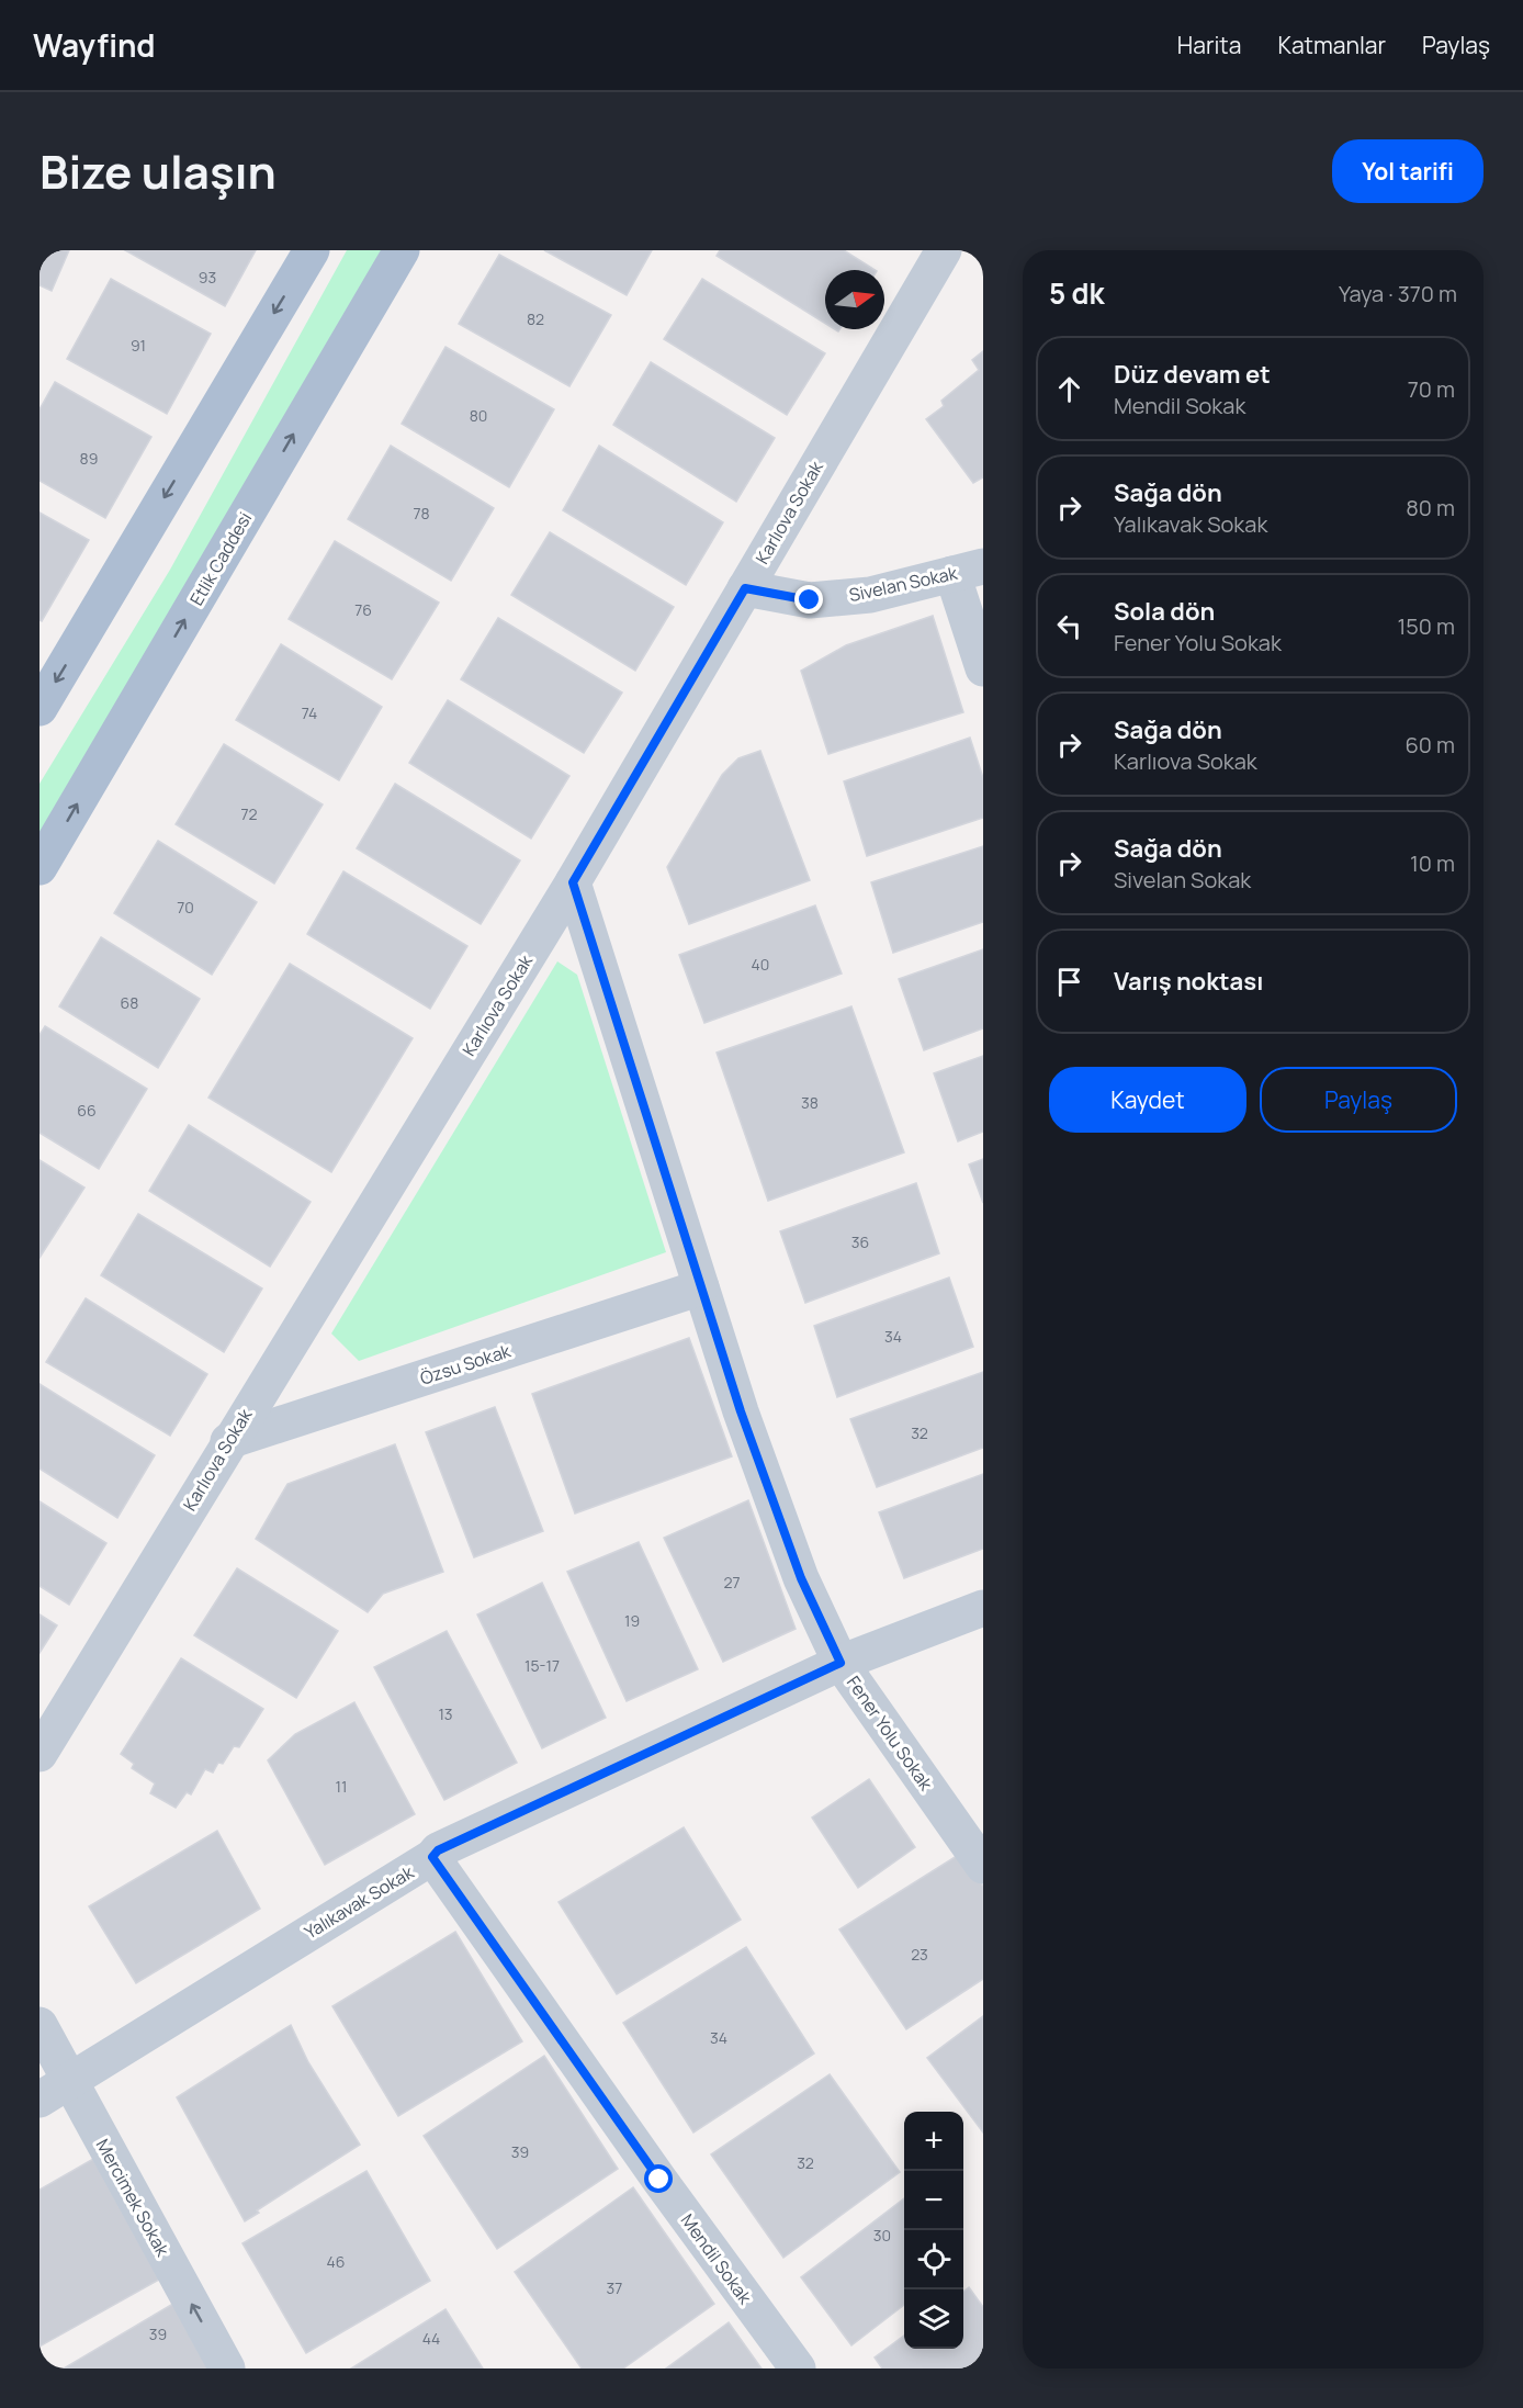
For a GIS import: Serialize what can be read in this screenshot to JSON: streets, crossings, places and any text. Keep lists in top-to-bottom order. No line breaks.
{"streets":{"main road":["Etlik Caddesi"],"street":["Karlıova Sokak","Sivelan Sokak","Özsu Sokak","Fener Yolu Sokak","Yalıkavak Sokak","Mercimek Sokak","Mendil Sokak"]},"crossings":[["Karlıova Sokak","Sivelan Sokak"],["Karlıova Sokak","Özsu Sokak"],["Karlıova Sokak","Fener Yolu Sokak"],["Özsu Sokak","Fener Yolu Sokak"],["Fener Yolu Sokak","Yalıkavak Sokak"],["Yalıkavak Sokak","Mercimek Sokak"],["Yalıkavak Sokak","Mendil Sokak"]],"one_way":["Mercimek Sokak"],"house_numbers":["93","82","91","80","89","78","76","74","72","70","40","68","38","66","36","34","32","27","19","15-17","13","11","23","34","39","32","30","46","37","39","44"],"north":"right","page":{"header":"Wayfind","nav":["Harita","Katmanlar","Paylaş"],"title":"Bize ulaşın","buttons":["Yol tarifi",["Kaydet","Paylaş"]],"heading":["5 dk","Yaya · 370 m"],"list":[["Düz devam et","Mendil Sokak","70 m"],["Sağa dön","Yalıkavak Sokak","80 m"],["Sola dön","Fener Yolu Sokak","150 m"],["Sağa dön","Karlıova Sokak","60 m"],["Sağa dön","Sivelan Sokak","10 m"],"Varış noktası"],"map_buttons":["+","−"]}}
